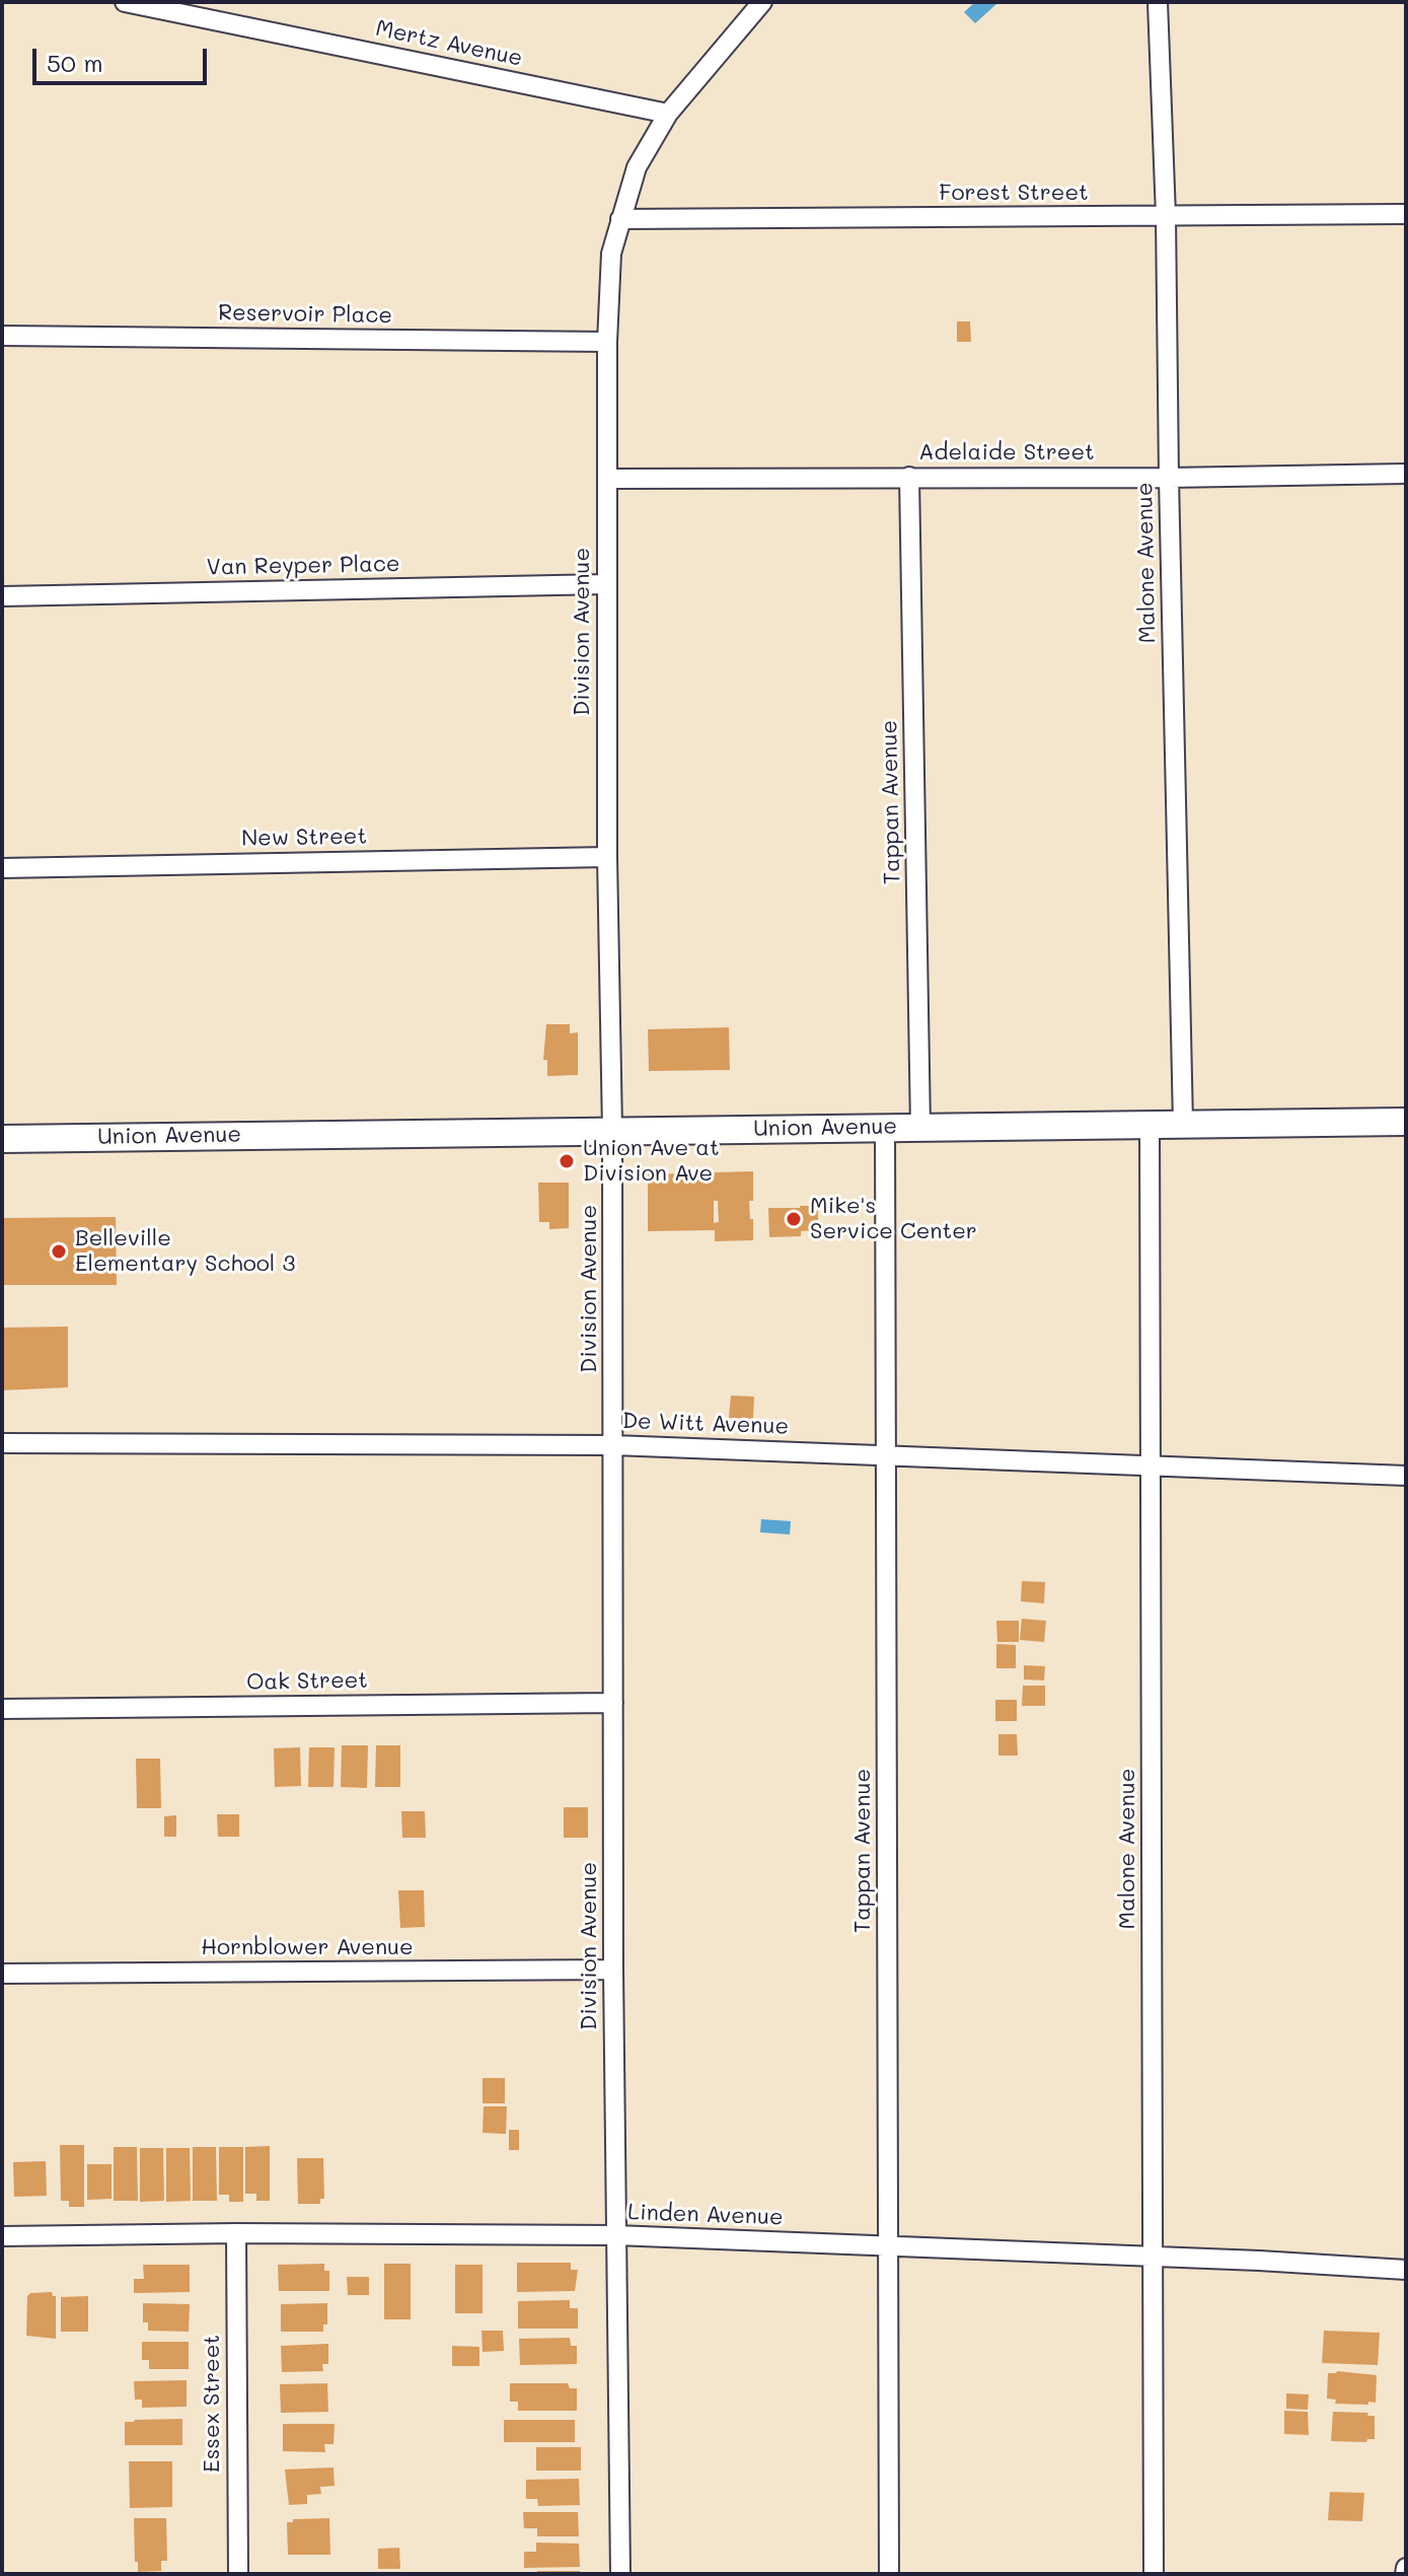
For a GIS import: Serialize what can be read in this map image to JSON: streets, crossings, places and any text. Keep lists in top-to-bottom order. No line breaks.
{"streets":{"street":["Mertz Avenue","Forest Street","Reservoir Place","Adelaide Street","Malone Avenue","Van Reyper Place","Division Avenue","Tappan Avenue","New Street","Union Avenue","De Witt Avenue","Oak Street","Hornblower Avenue","Linden Avenue","Essex Street"]},"crossings":[["Mertz Avenue","Division Avenue"],["Forest Street","Malone Avenue"],["Forest Street","Division Avenue"],["Reservoir Place","Division Avenue"],["Adelaide Street","Malone Avenue"],["Adelaide Street","Division Avenue"],["Adelaide Street","Tappan Avenue"],["Malone Avenue","Union Avenue"],["Malone Avenue","De Witt Avenue"],["Malone Avenue","Linden Avenue"],["Van Reyper Place","Division Avenue"],["Division Avenue","New Street"],["Division Avenue","Union Avenue"],["Division Avenue","De Witt Avenue"],["Division Avenue","Oak Street"],["Division Avenue","Hornblower Avenue"],["Division Avenue","Linden Avenue"],["Tappan Avenue","Union Avenue"],["Tappan Avenue","De Witt Avenue"],["Tappan Avenue","Linden Avenue"],["Linden Avenue","Essex Street"]],"places":["Union Ave at Division Ave","Mike's Service Center","Belleville Elementary School 3"],"scale_bar":"50 m"}
